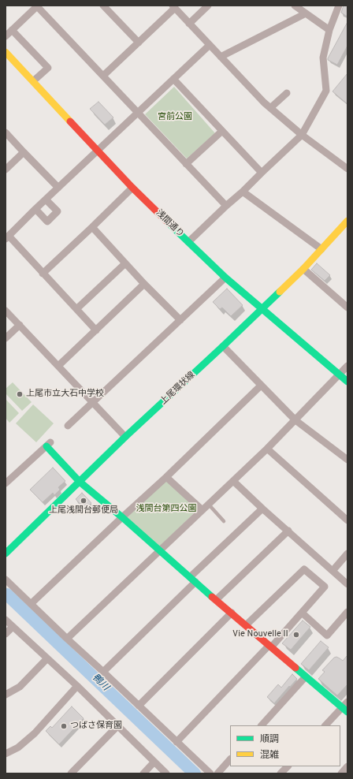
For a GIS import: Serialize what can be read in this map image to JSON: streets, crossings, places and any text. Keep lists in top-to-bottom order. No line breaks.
{"streets":{"street":["浅間通り","上尾環状線"]},"crossings":[["浅間通り","上尾環状線"]],"water":["鴨川"],"parks":["宮前公園","浅間台第四公園"],"places":["上尾市立大石中学校","上尾浅間台郵便局","Vie NouvelleⅡ","つばさ保育園"],"legend":["順調","混雑"]}
